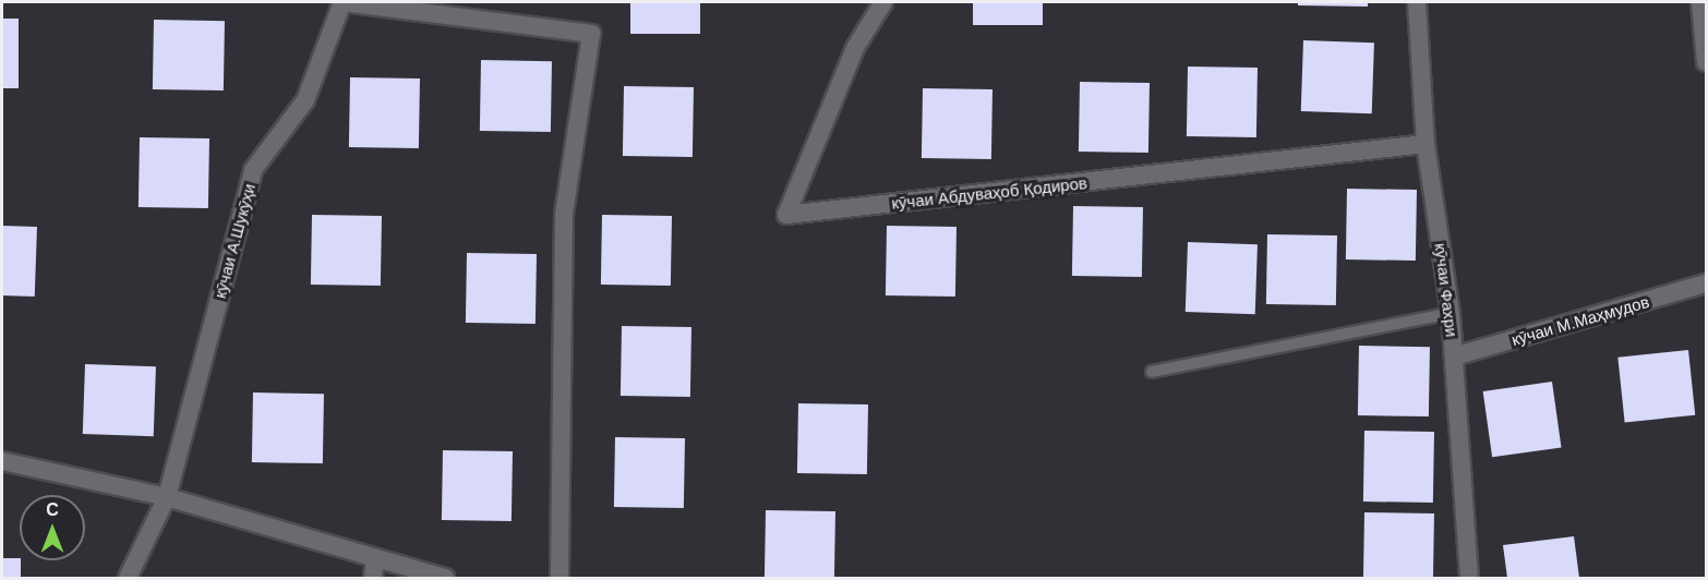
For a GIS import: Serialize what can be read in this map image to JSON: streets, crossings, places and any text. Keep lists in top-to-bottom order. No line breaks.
{"streets":{"street":["кӯчаи Абдуваҳоб Қодиров","кӯчаи А.Шукӯҳи","кӯчаи Фахри","кӯчаи М.Маҳмудов"]},"crossings":[["кӯчаи Абдуваҳоб Қодиров","кӯчаи Фахри"],["кӯчаи Фахри","кӯчаи М.Маҳмудов"]],"north":"top"}
